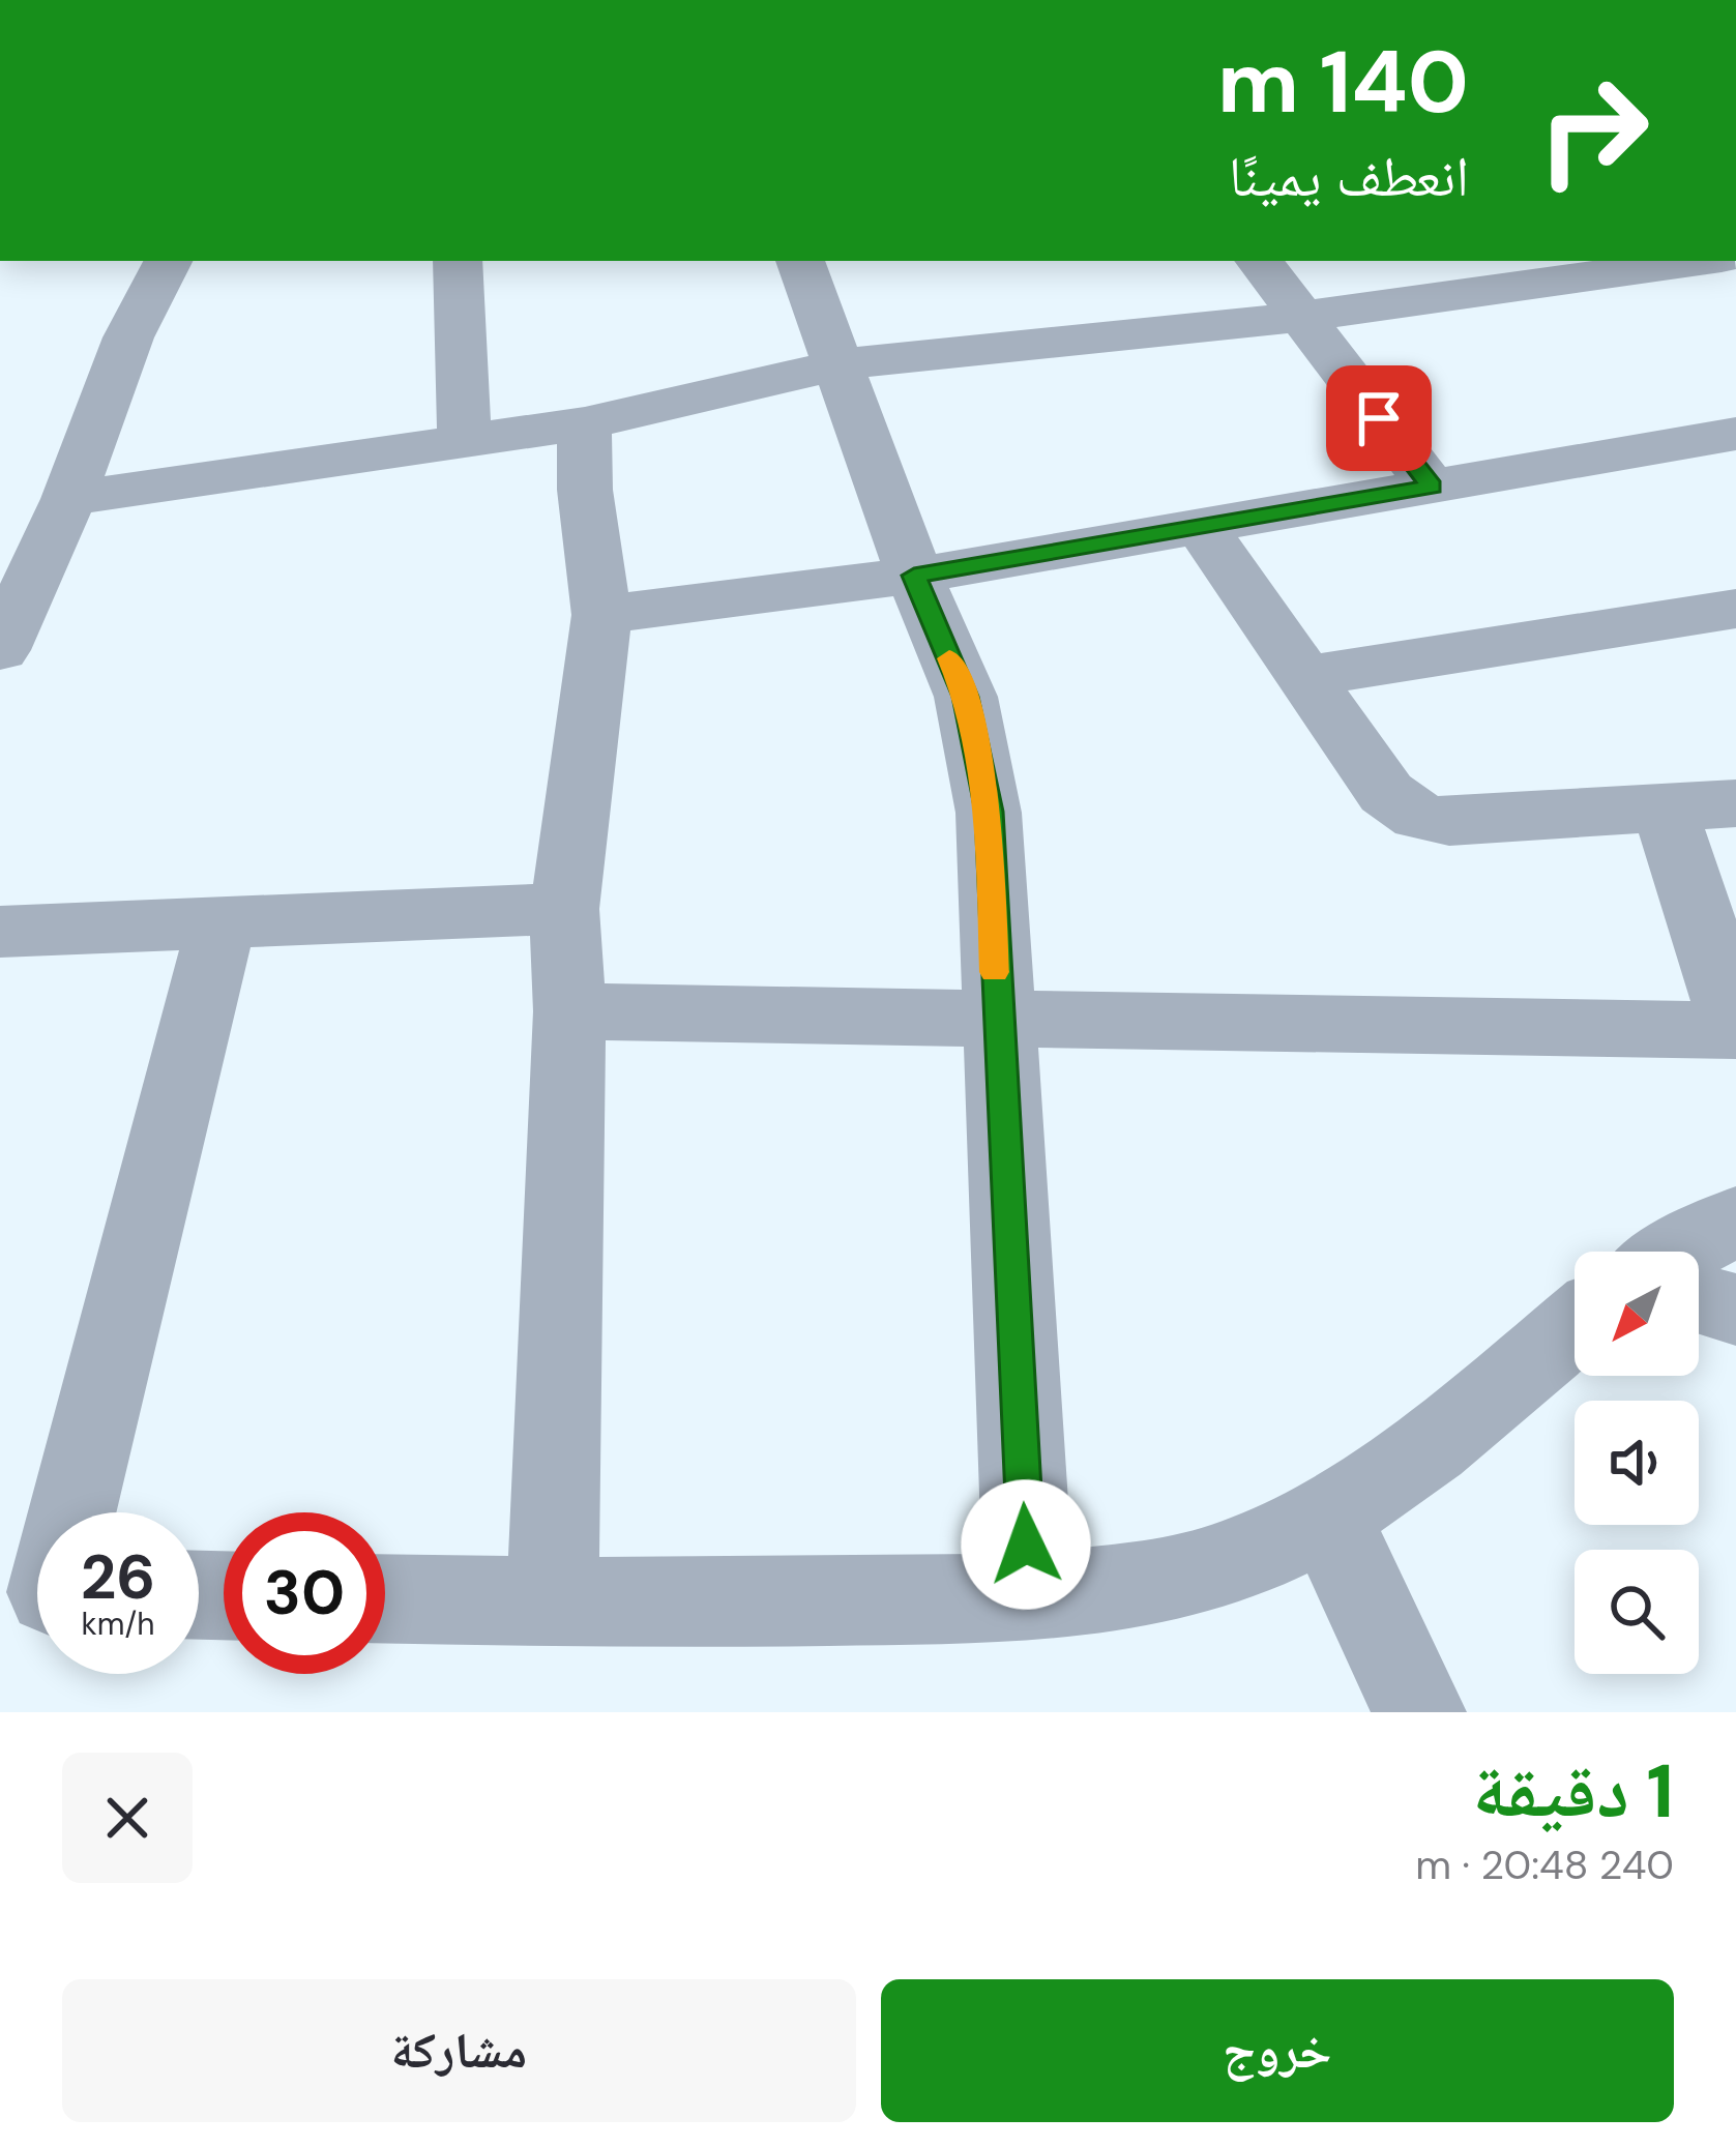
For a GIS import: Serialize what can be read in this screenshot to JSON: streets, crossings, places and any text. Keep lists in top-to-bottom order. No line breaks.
{"north":"bottom left","page":{"turn":["140 m","انعطف يمينًا"],"speed":"26 km/h","limit":"30","heading":["1 دقيقة","240 m · 20:48"],"buttons":["خروج","مشاركة"]}}
